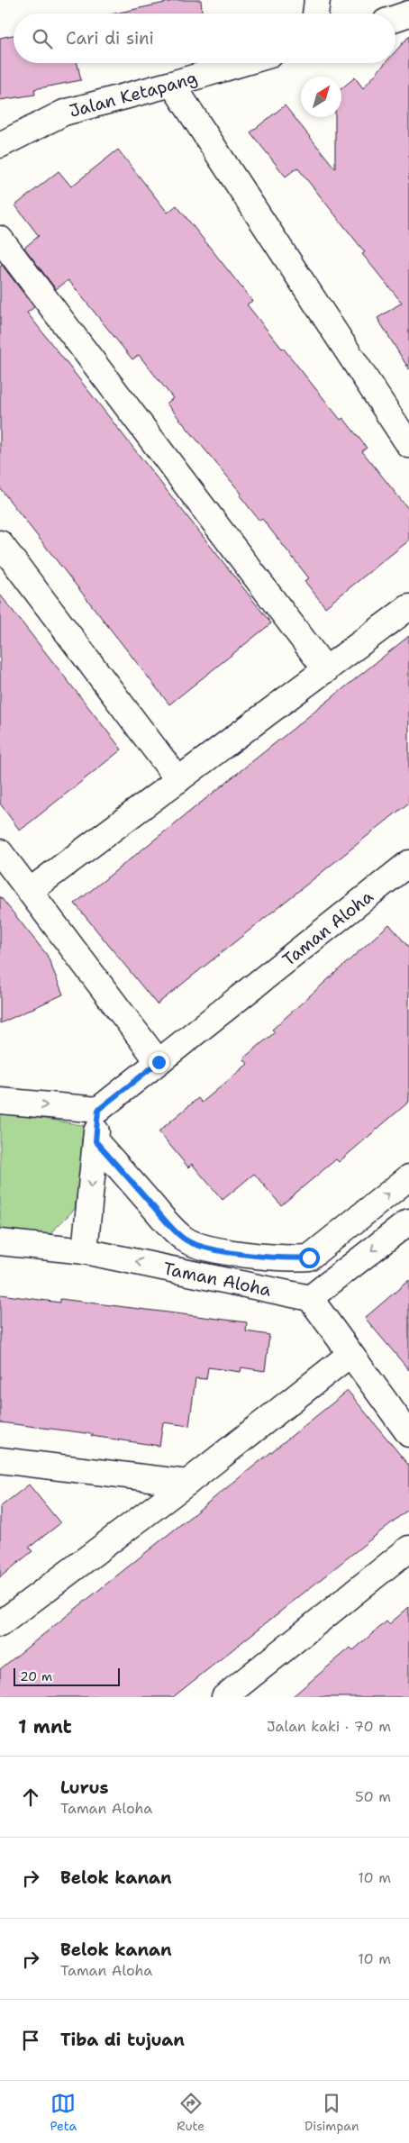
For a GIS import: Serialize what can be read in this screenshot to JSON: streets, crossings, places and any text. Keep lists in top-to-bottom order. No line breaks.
{"streets":{"street":["Jalan Ketapang","Taman Aloha"]},"scale_bar":"20 m","north":"top right","page":{"search":"Cari di sini","scale":"20 m","heading":["1 mnt","Jalan kaki · 70 m"],"list":[["Lurus","Taman Aloha","50 m"],["Belok kanan","10 m"],["Belok kanan","Taman Aloha","10 m"],"Tiba di tujuan"],"nav":["Peta","Rute","Disimpan"]}}
